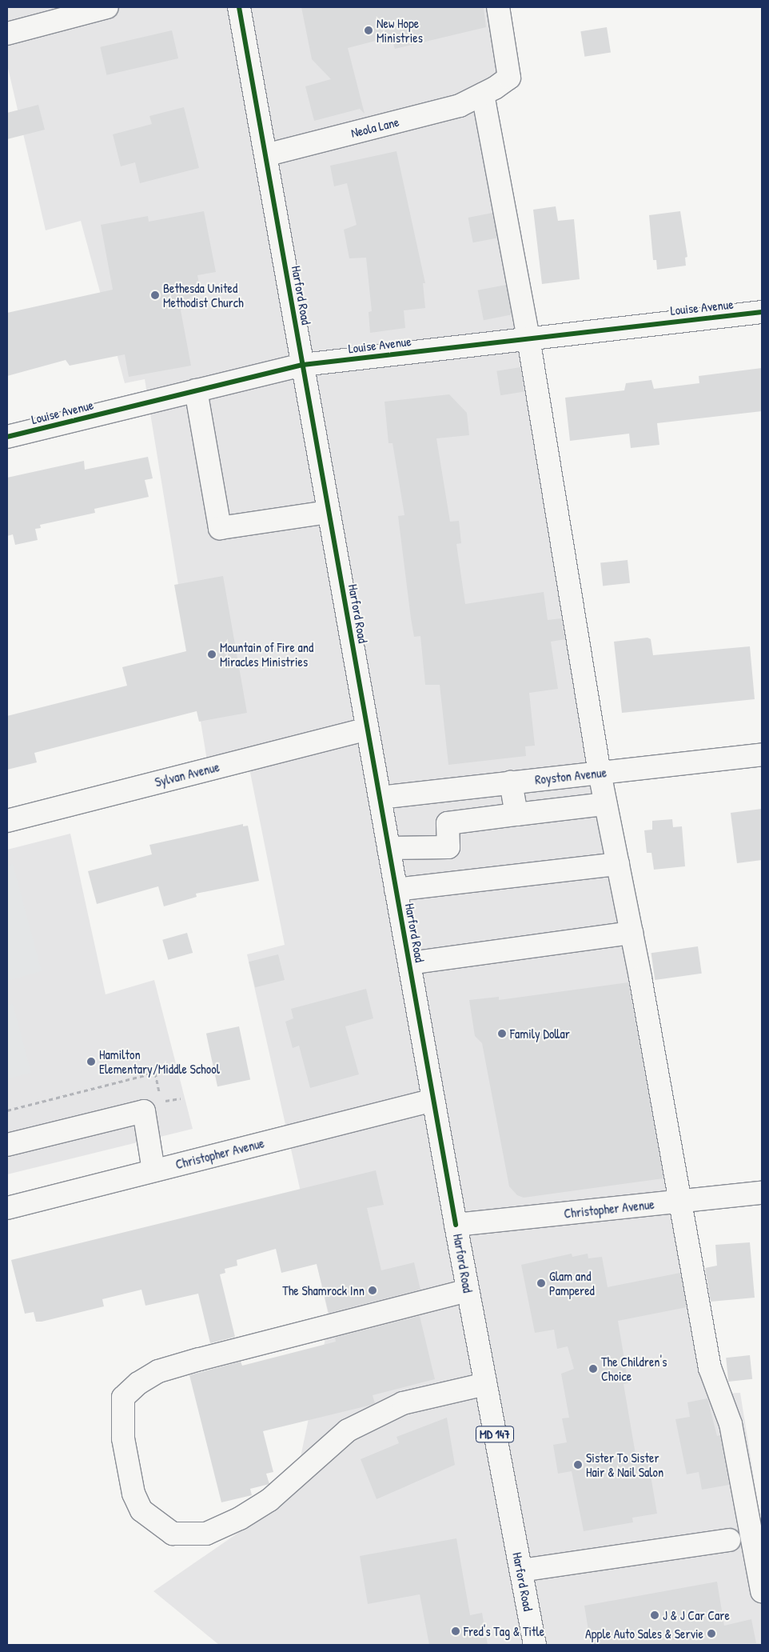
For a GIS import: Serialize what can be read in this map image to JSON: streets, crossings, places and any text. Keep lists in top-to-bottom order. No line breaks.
{"streets":{"street":["Neola Lane","Harford Road","Louise Avenue","Sylvan Avenue","Royston Avenue","Christopher Avenue","MD 147"]},"crossings":[["Neola Lane","Harford Road"],["Harford Road","Louise Avenue"],["Harford Road","Sylvan Avenue"],["Harford Road","Royston Avenue"],["Harford Road","Christopher Avenue"]],"places":["New Hope Ministries","Bethesda United Methodist Church","Mountain of Fire and Miracles Ministries","Family Dollar","Hamilton Elementary/Middle School","Glam and Pampered","The Shamrock Inn","The Children's Choice","Sister To Sister Hair & Nail Salon","J & J Car Care","Fred's Tag & Title","Apple Auto Sales & Servie"]}
